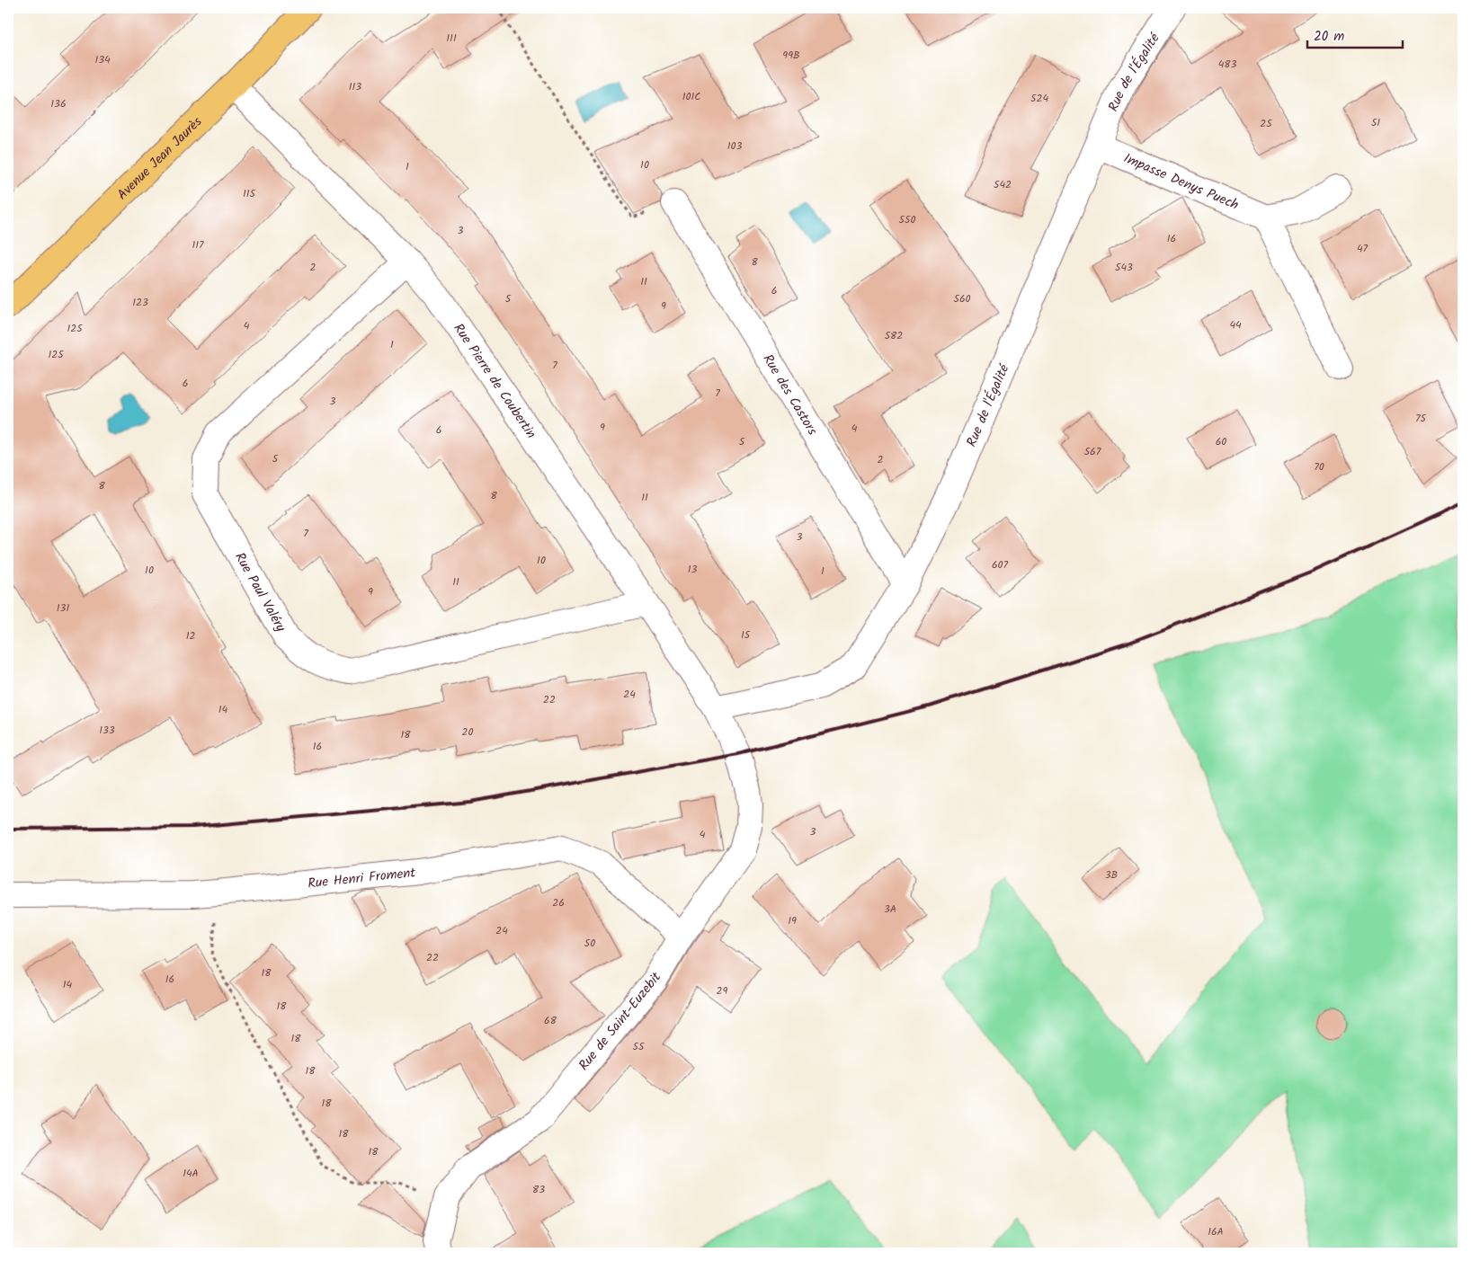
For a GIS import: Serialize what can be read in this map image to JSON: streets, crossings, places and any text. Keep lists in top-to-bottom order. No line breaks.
{"streets":{"main road":["Avenue Jean Jaurès"],"street":["Rue de l'Égalité","Impasse Denys Puech","Rue Pierre de Coubertin","Rue des Castors","Rue Paul Valéry","Rue Henri Froment","Rue de Saint-Euzebit"]},"crossings":[["Rue de l'Égalité","Impasse Denys Puech"],["Rue de l'Égalité","Rue Pierre de Coubertin"],["Rue de l'Égalité","Rue des Castors"],["Rue de l'Égalité","Rue de Saint-Euzebit"],["Avenue Jean Jaurès","Rue Pierre de Coubertin"],["Rue Pierre de Coubertin","Rue Paul Valéry"],["Rue Pierre de Coubertin","Rue de Saint-Euzebit"],["Rue Henri Froment","Rue de Saint-Euzebit"]],"house_numbers":["111","99B","134","483","113","101C","524","136","51","25","103","10","1","542","115","550","3","16","117","47","8","2","543","11","6","5","560","123","9","44","4","125","582","1","125","7","6","7","3","75","9","4","6","5","60","567","5","2","70","8","8","11","7","3","10","607","13","10","1","11","9","131","15","12","24","22","14","133","20","18","16","3","4","3B","26","3A","19","24","50","22","18","16","14","29","18","68","18","55","18","18","18","18","14A","83","16A"],"scale_bar":"20 m"}
